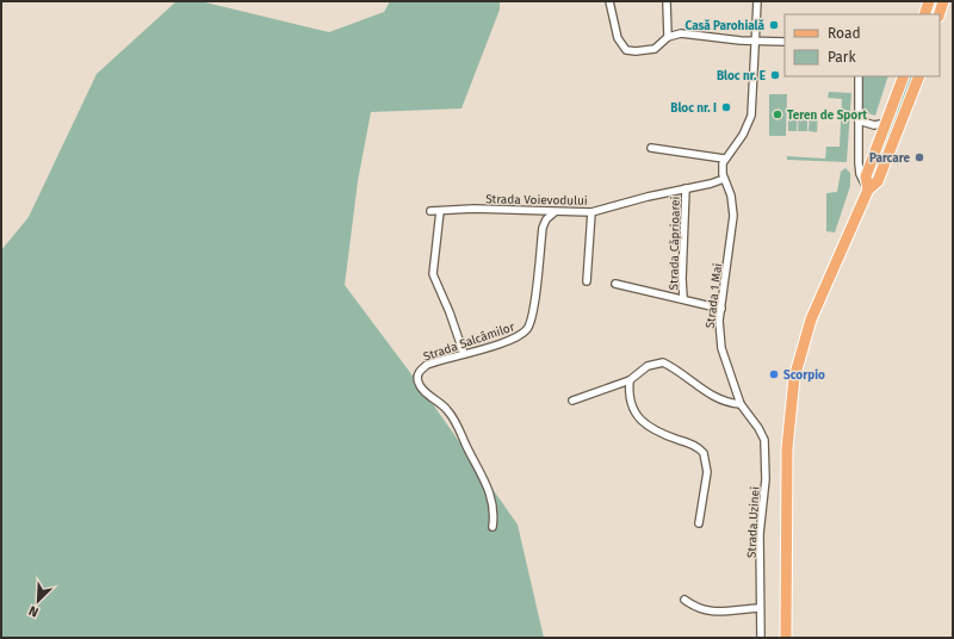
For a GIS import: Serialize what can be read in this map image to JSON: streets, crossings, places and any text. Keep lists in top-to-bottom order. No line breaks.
{"streets":{"street":["Strada Voievodului","Strada Căprioarei","Strada 1 Mai","Strada Salcâmilor","Strada Uzinei"]},"crossings":[["Strada Voievodului","Strada Căprioarei"],["Strada Voievodului","Strada 1 Mai"],["Strada Voievodului","Strada Salcâmilor"],["Strada Căprioarei","Strada 1 Mai"],["Strada 1 Mai","Strada Uzinei"]],"places":["Casă Parohială","Bloc nr. E","Bloc nr. I","Teren de Sport","Parcare","Scorpio"],"legend":["Road","Park"],"north":"bottom left"}
